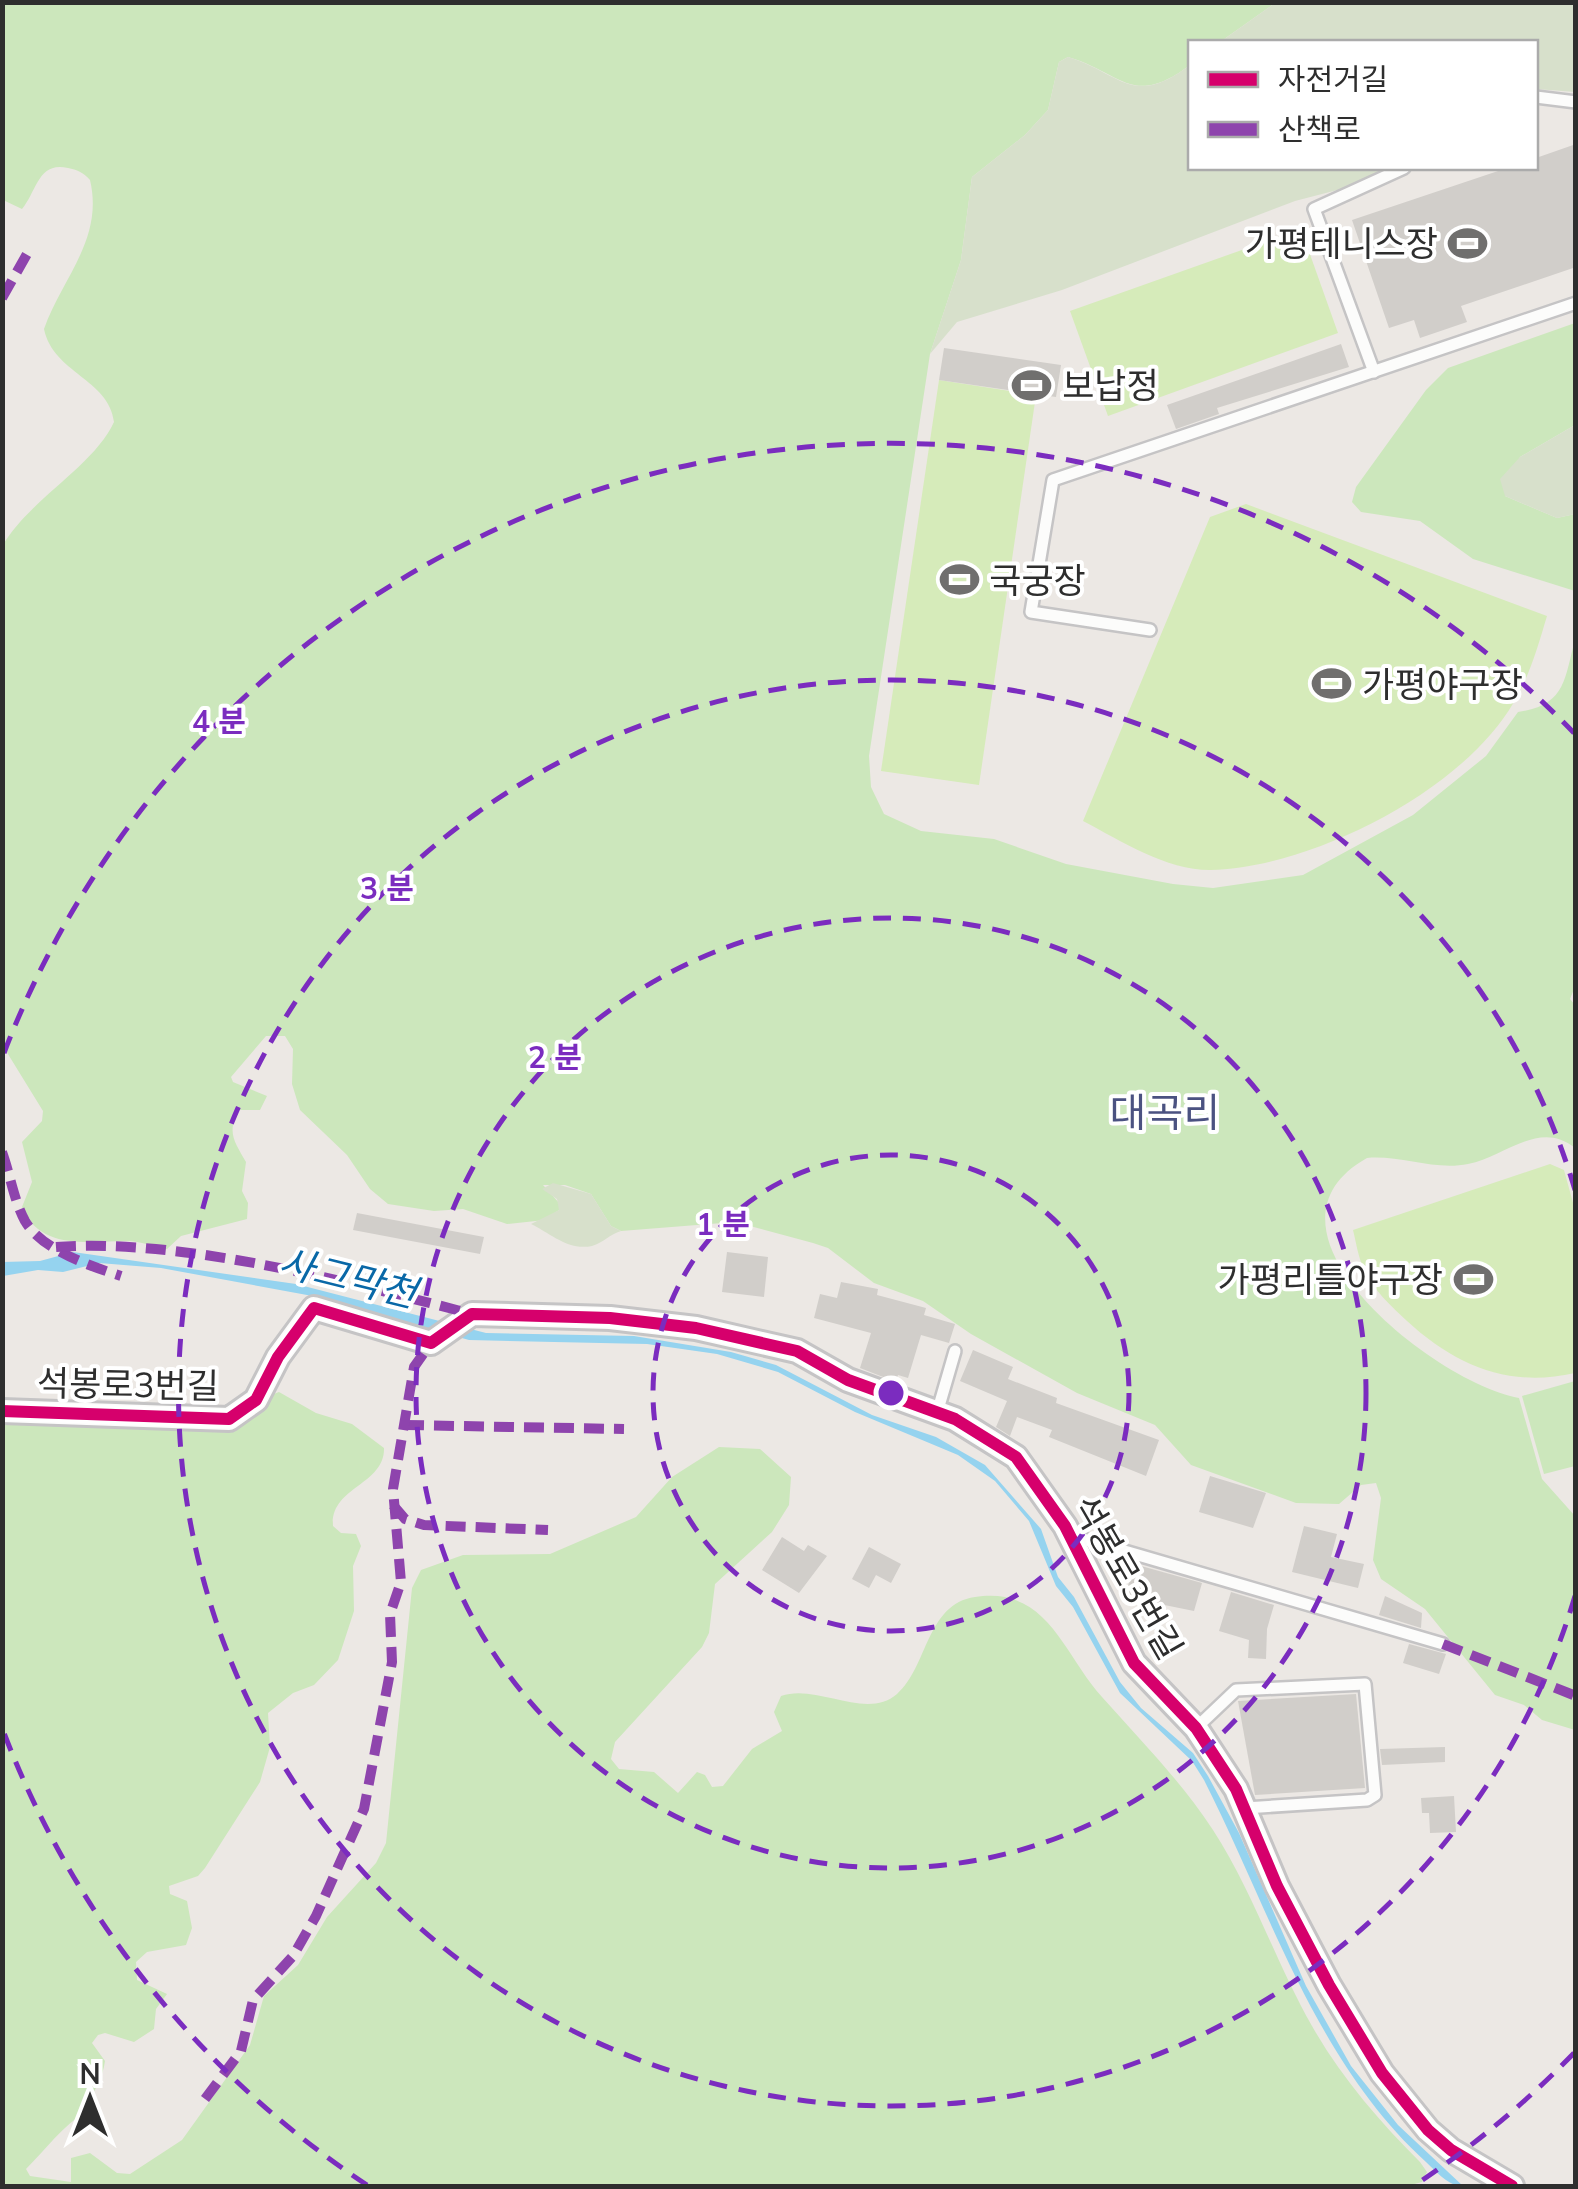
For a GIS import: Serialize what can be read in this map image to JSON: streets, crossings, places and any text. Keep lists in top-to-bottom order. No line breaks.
{"streets":{"street":["석봉로3번길"]},"districts":["대곡리"],"water":["사그막천"],"places":{"sports":["가평테니스장","보납정","국궁장","가평야구장","가평리틀야구장"]},"legend":["자전거길","산책로"],"north":"top","rings":["4 분","3 분","2 분","1 분"]}
